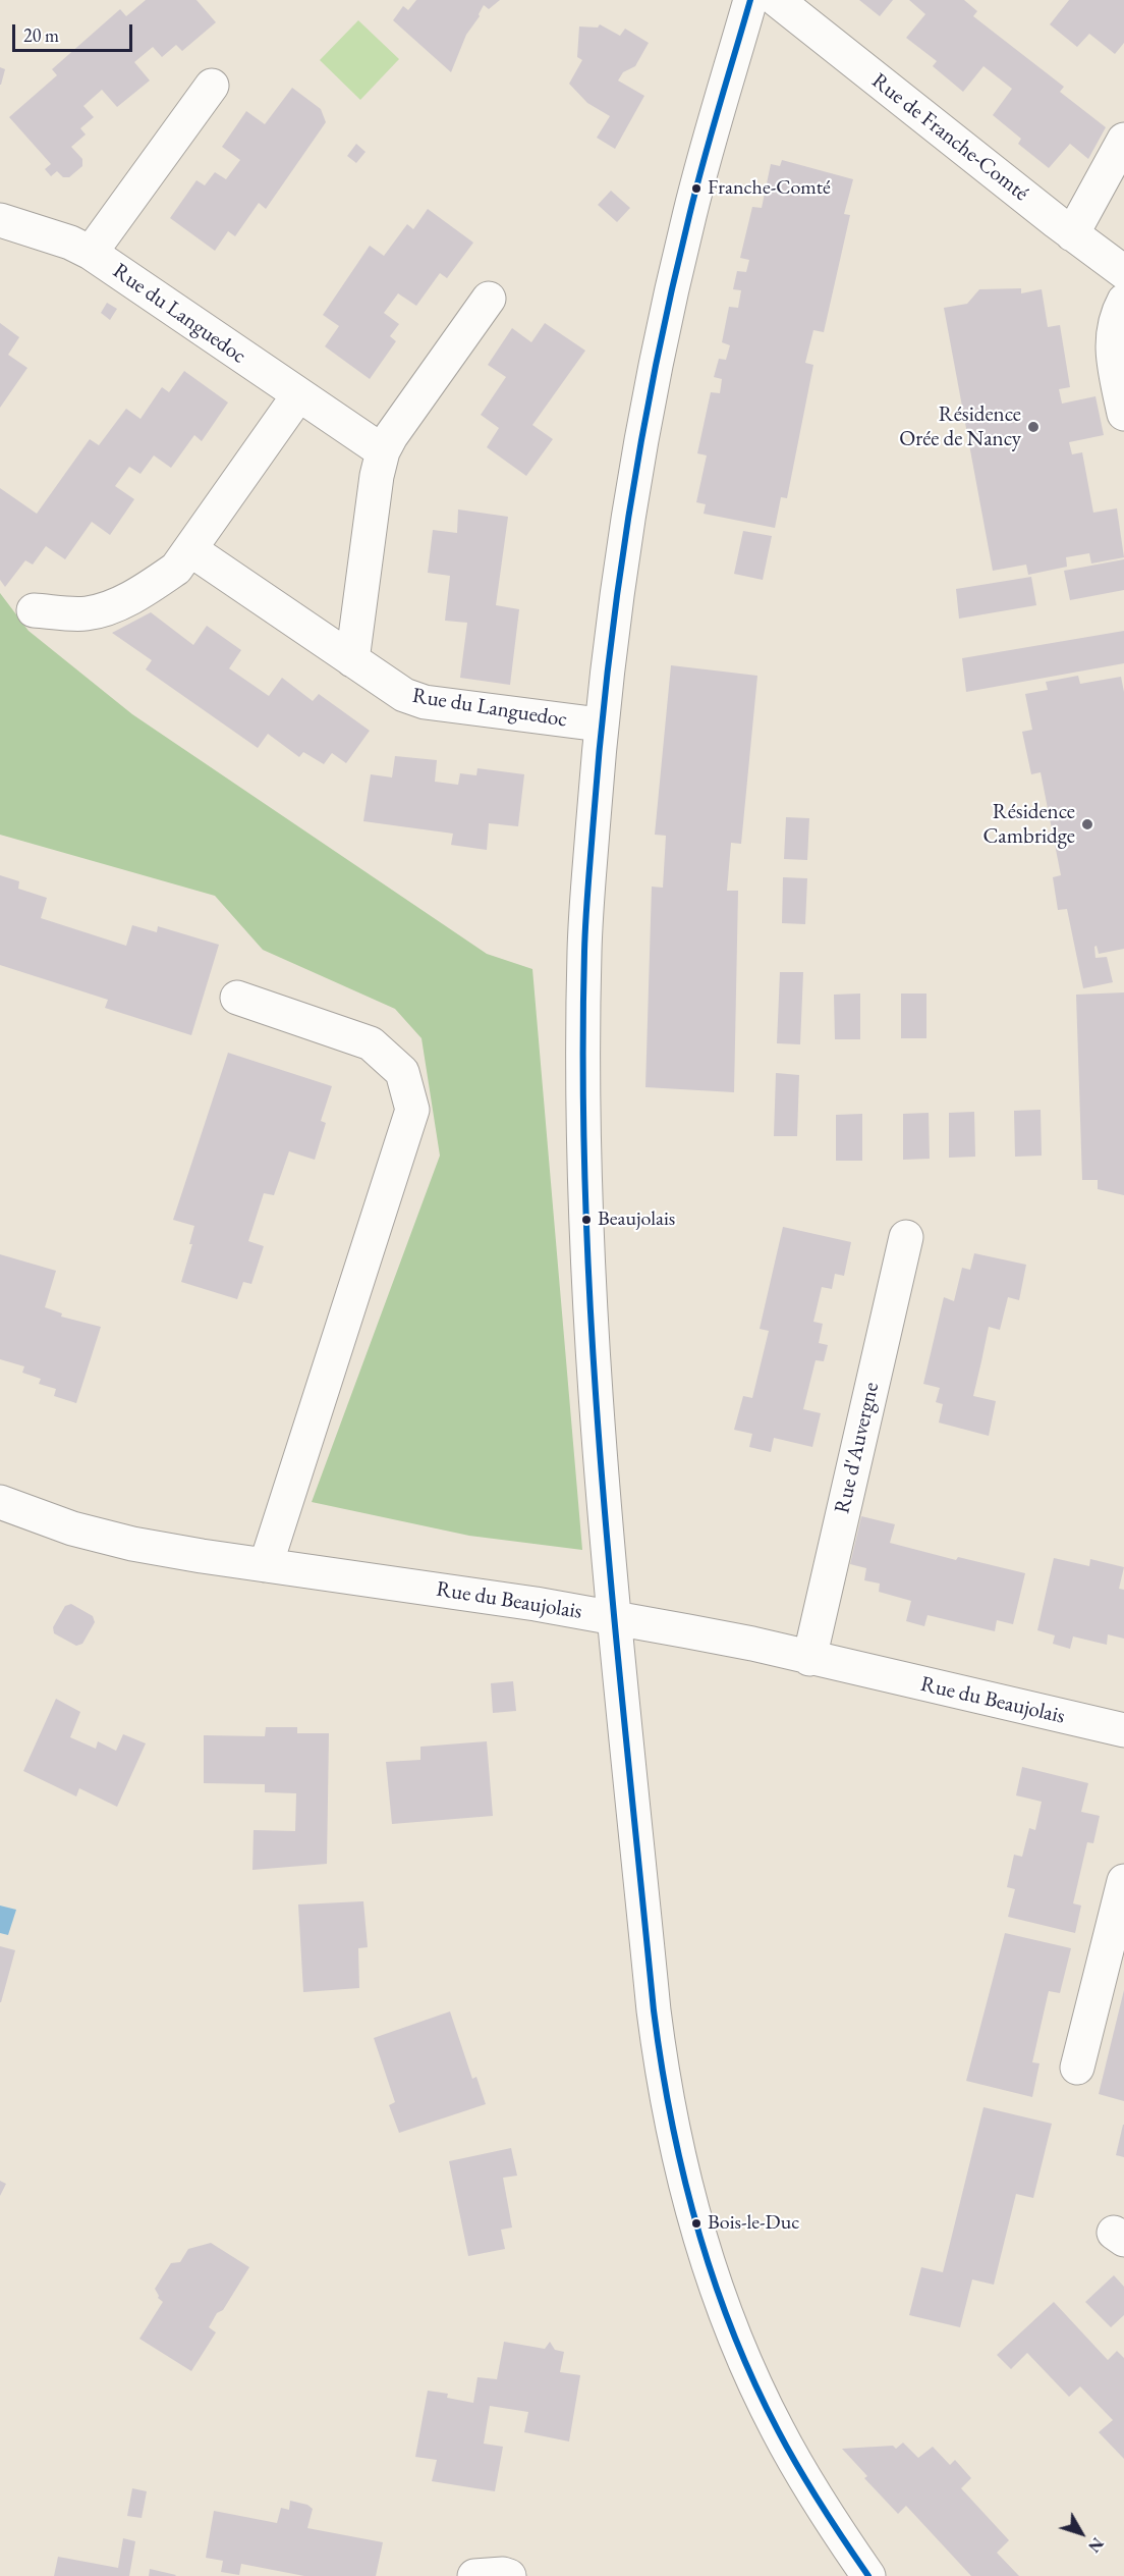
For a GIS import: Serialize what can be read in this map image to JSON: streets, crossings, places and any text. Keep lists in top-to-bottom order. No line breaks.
{"streets":{"street":["Rue de Franche-Comté","Rue du Languedoc","Rue d'Auvergne","Rue du Beaujolais"]},"crossings":[["Rue d'Auvergne","Rue du Beaujolais"]],"places":["Franche-Comté","Résidence Orée de Nancy","Résidence Cambridge","Beaujolais","Bois-le-Duc"],"scale_bar":"20 m","north":"bottom right"}
